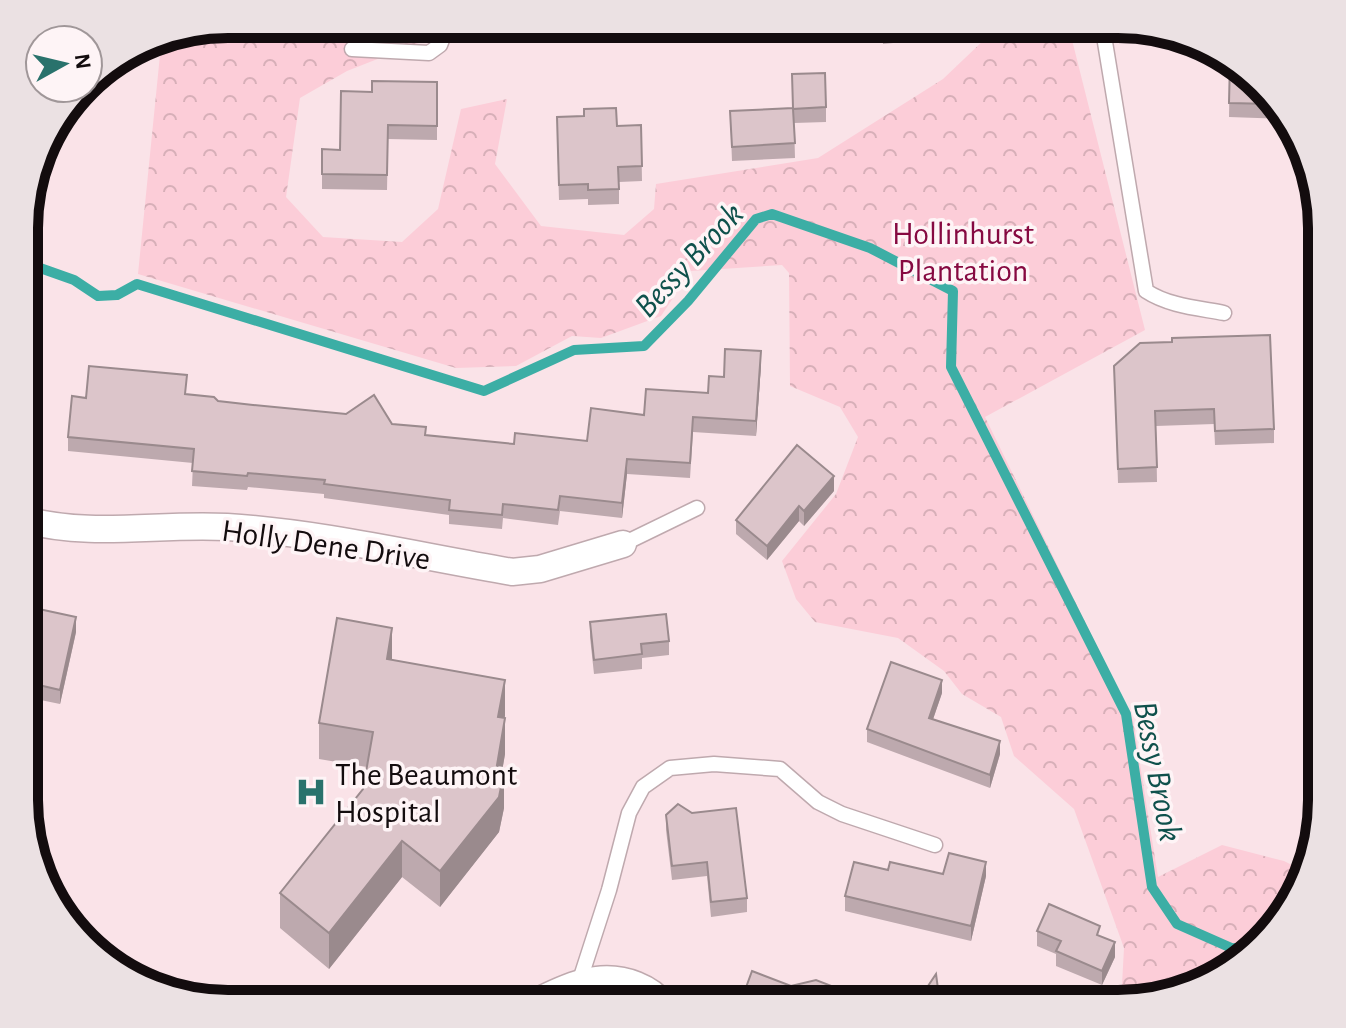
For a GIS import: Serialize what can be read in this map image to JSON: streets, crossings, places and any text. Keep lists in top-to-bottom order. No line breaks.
{"streets":{"street":["Holly Dene Drive"]},"water":["Bessy Brook"],"parks":["Hollinhurst Plantation"],"places":{"hospital":["The Beaumont Hospital"]},"north":"right"}
